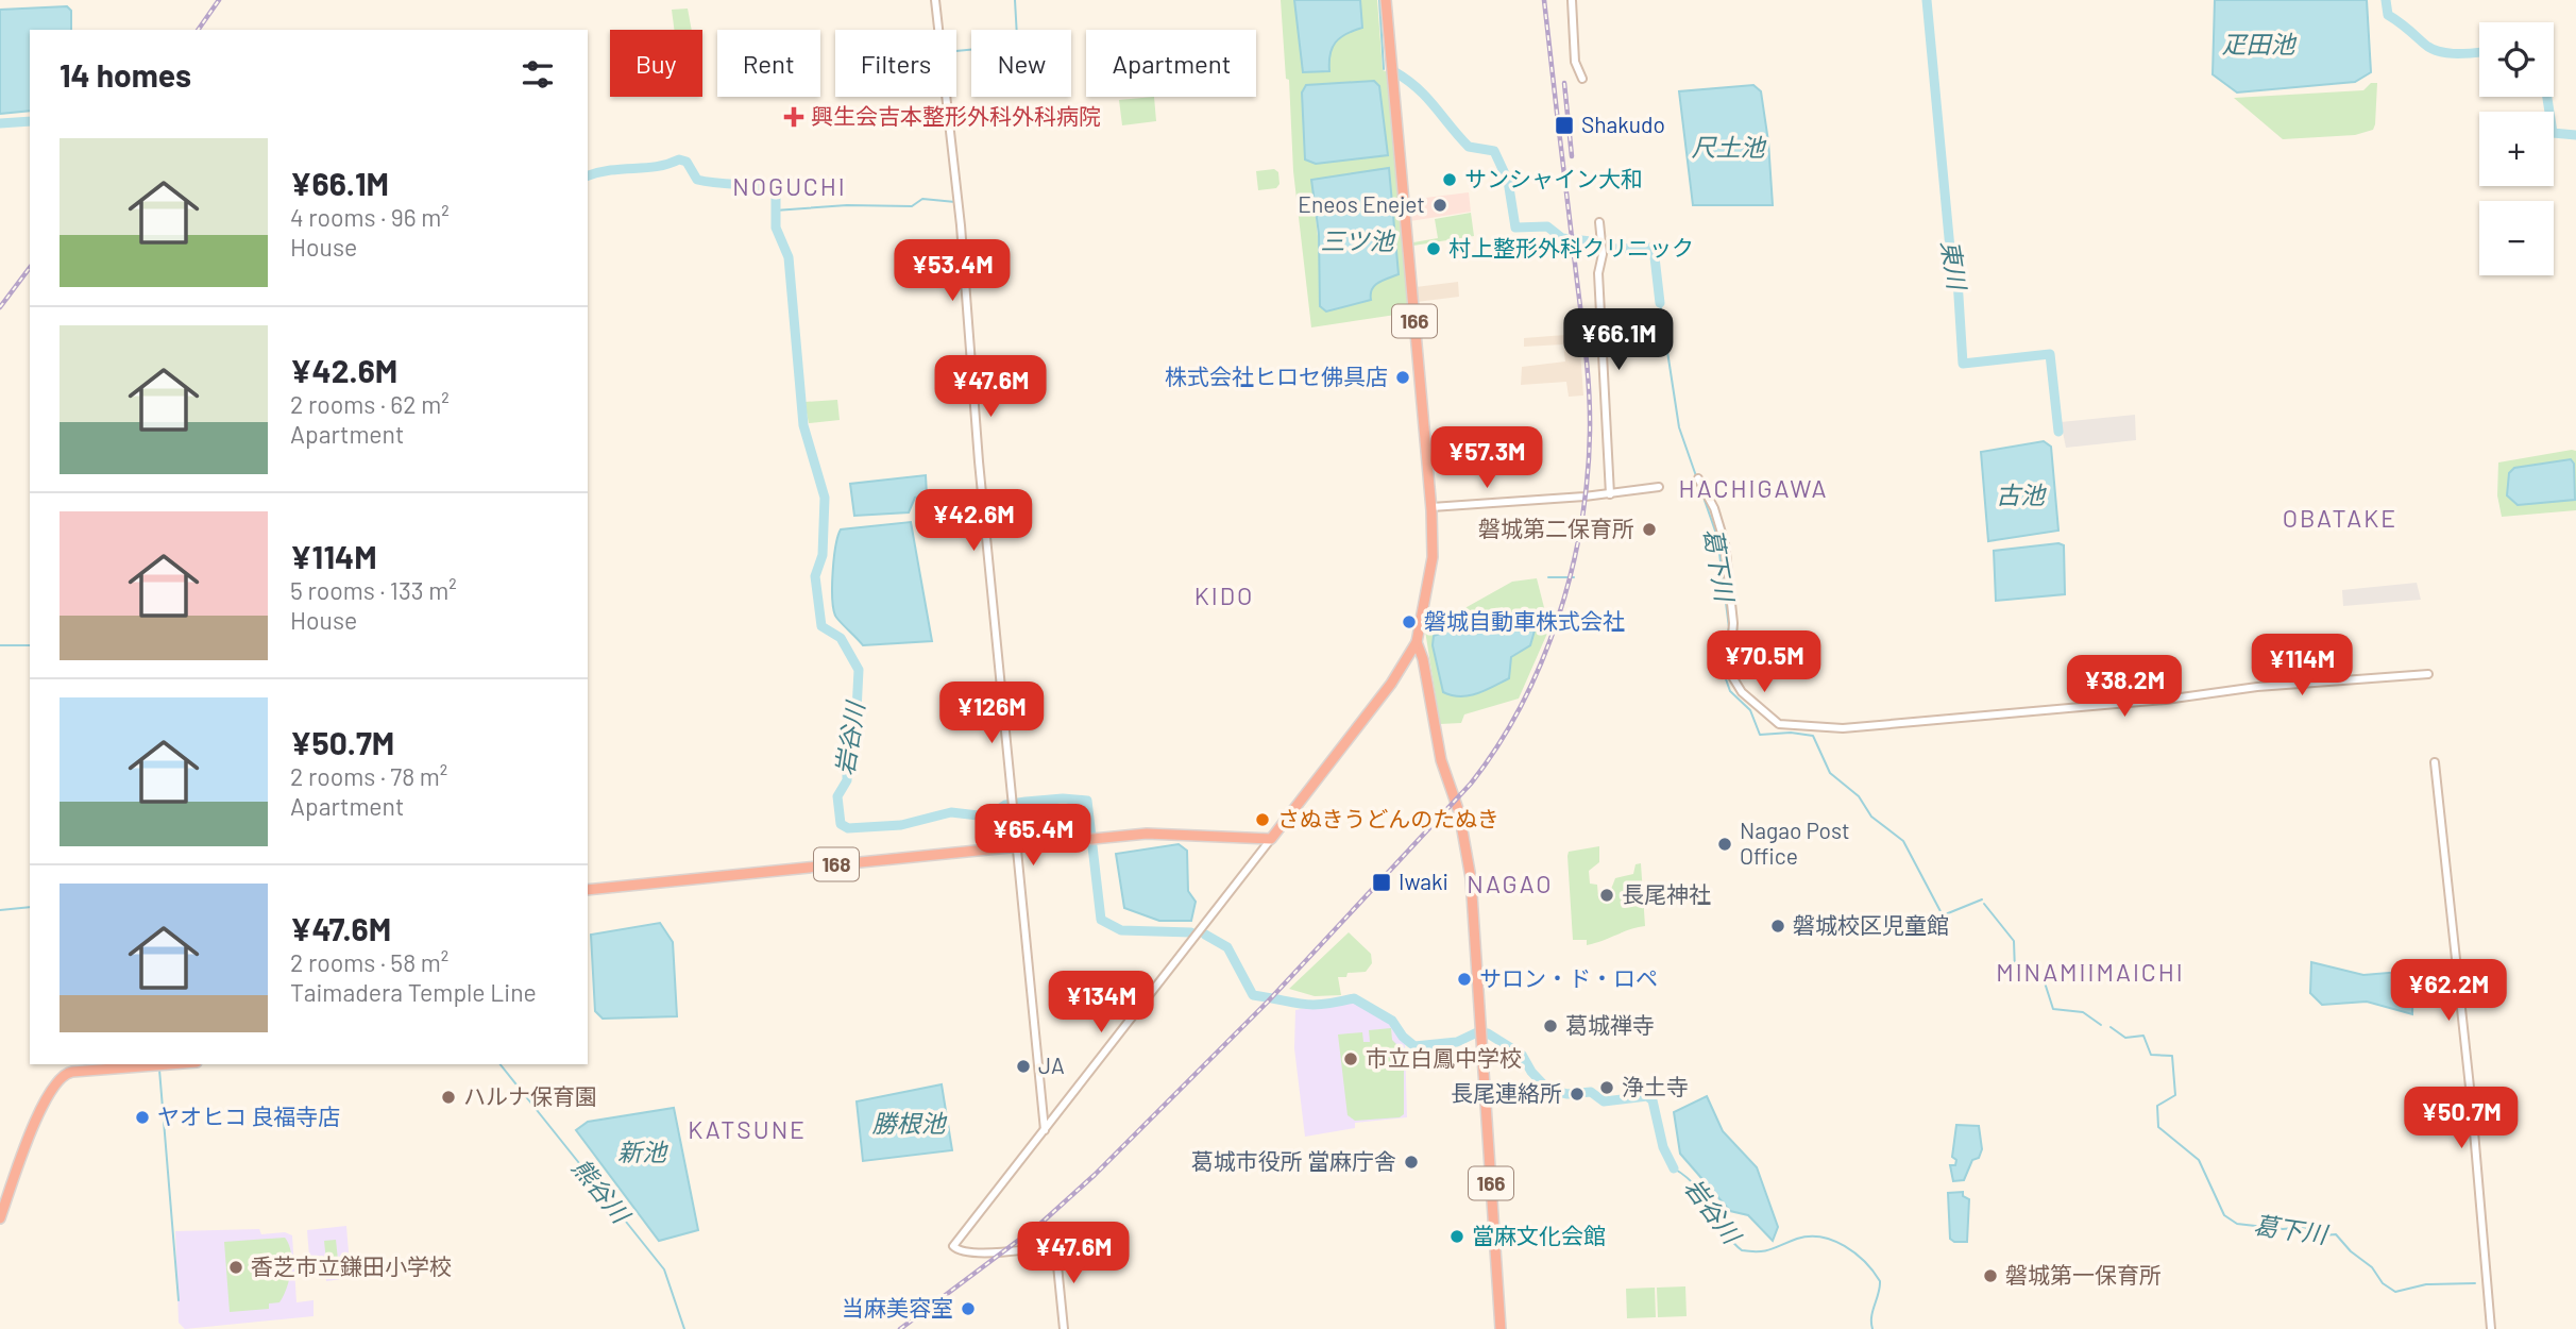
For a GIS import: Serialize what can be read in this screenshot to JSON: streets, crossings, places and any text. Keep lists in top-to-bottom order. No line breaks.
{"streets":{"highway":["166","168"]},"districts":["NOGUCHI","HACHIGAWA","OBATAKE","KIDO","NAGAO","MINAMIIMAICHI","KATSUNE"],"water":["疋田池","尺土池","三ツ池","東川","古池","葛下川","岩谷川","勝根池","新池","熊谷川"],"places":{"health":["興生会吉本整形外科外科病院"],"transit":["Shakudo","Iwaki"],"other":["サンシャイン大和","Eneos Enejet","村上整形外科クリニック","株式会社ヒロセ佛具店","磐城第二保育所","磐城自動車株式会社","さぬきうどんのたぬき","Nagao Post Office","長尾神社","磐城校区児童館","サロン・ド・ロペ","葛城禅寺","市立白鳳中学校","JA","浄土寺","長尾連絡所","ハルナ保育園","ヤオヒコ 良福寺店","葛城市役所 當麻庁舎","當麻文化会館","香芝市立鎌田小学校","磐城第一保育所","当麻美容室"]},"page":{"map_buttons":["+","−"],"chip":["Buy","Rent","Filters","New","Apartment"],"heading":"14 homes","list":[{"name":"¥66.1M","note":"4 rooms · 96 m² · House"},{"name":"¥42.6M","note":"2 rooms · 62 m² · Apartment"},{"name":"¥114M","note":"5 rooms · 133 m² · House"},{"name":"¥50.7M","note":"2 rooms · 78 m² · Apartment"},{"name":"¥47.6M","note":"2 rooms · 58 m² · Taimadera Temple Line"}],"price":["¥53.4M","¥66.1M","¥47.6M","¥57.3M","¥42.6M","¥70.5M","¥114M","¥38.2M","¥126M","¥65.4M","¥62.2M","¥134M","¥50.7M","¥47.6M"]}}
